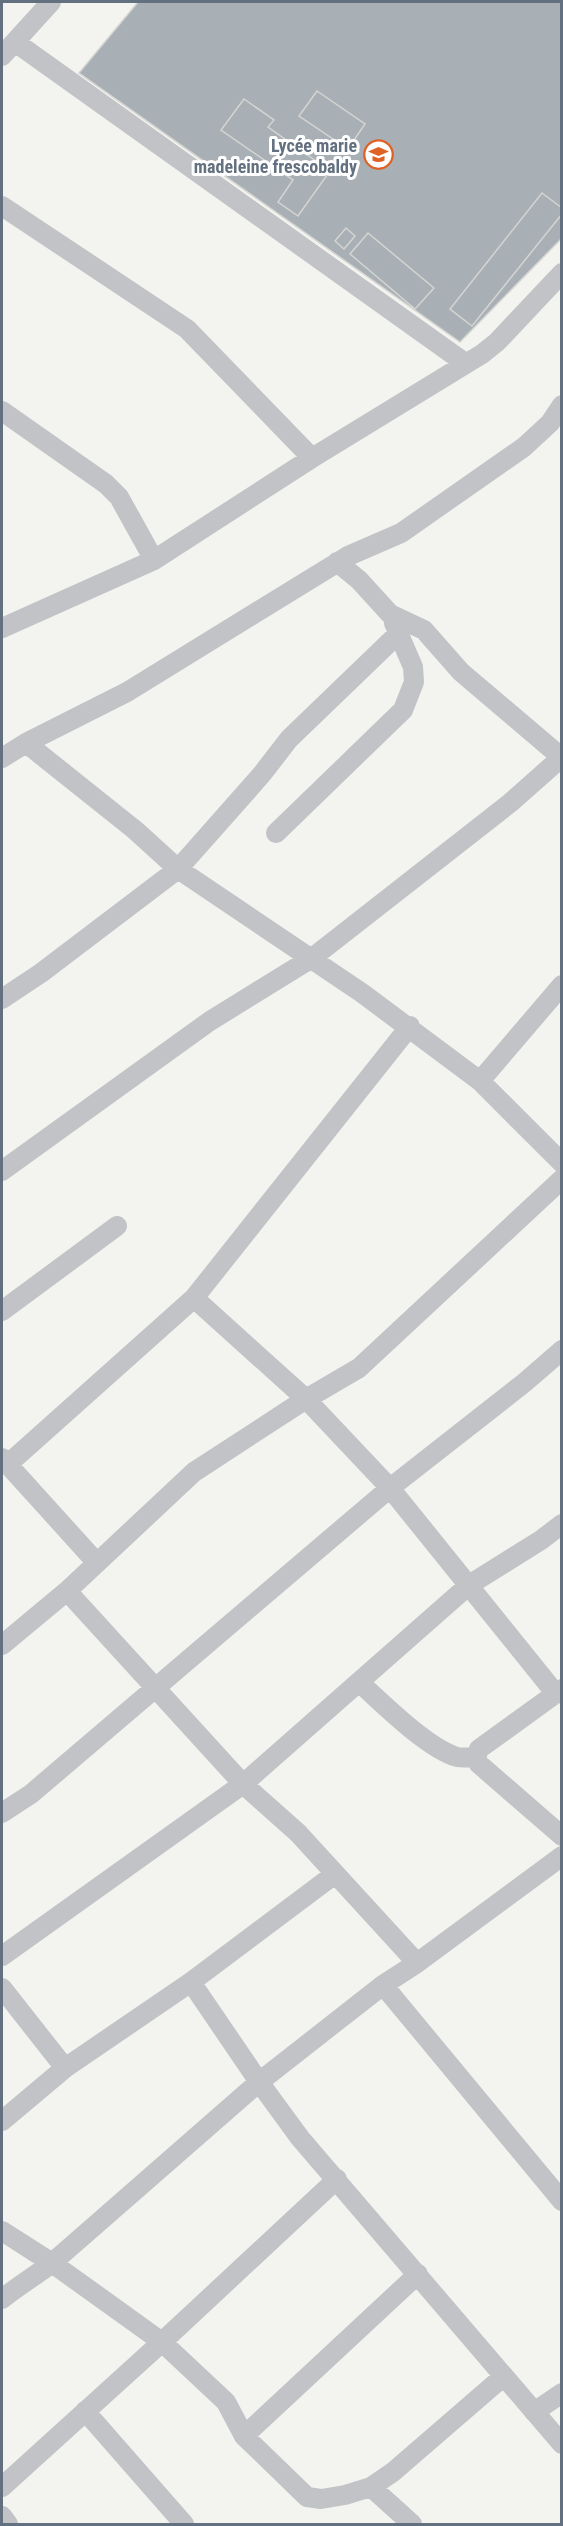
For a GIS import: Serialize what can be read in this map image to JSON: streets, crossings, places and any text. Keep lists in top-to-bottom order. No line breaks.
{"places":{"school or university":["Lycée marie madeleine frescobaldy"]}}
